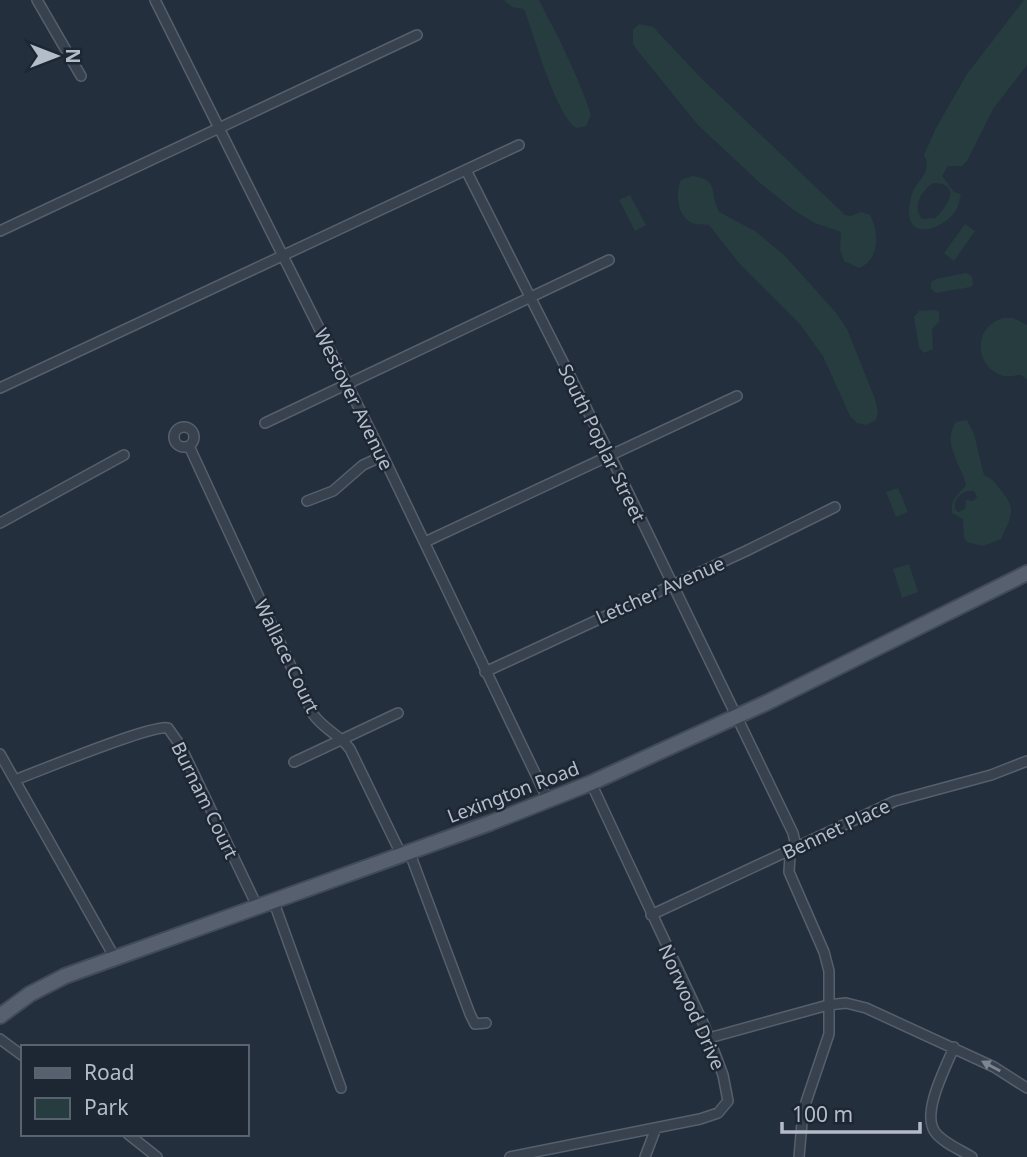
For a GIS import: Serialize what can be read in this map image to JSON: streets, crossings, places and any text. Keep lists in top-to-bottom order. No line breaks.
{"streets":{"main road":["Lexington Road"],"street":["Westover Avenue","South Poplar Street","Letcher Avenue","Wallace Court","Burnam Court","Bennet Place","Norwood Drive"]},"crossings":[["Westover Avenue","Letcher Avenue"],["Westover Avenue","Lexington Road"],["South Poplar Street","Letcher Avenue"],["South Poplar Street","Lexington Road"],["South Poplar Street","Bennet Place"],["Wallace Court","Lexington Road"],["Lexington Road","Burnam Court"],["Lexington Road","Norwood Drive"],["Bennet Place","Norwood Drive"]],"legend":["Road","Park"],"scale_bar":"100 m","north":"right"}
